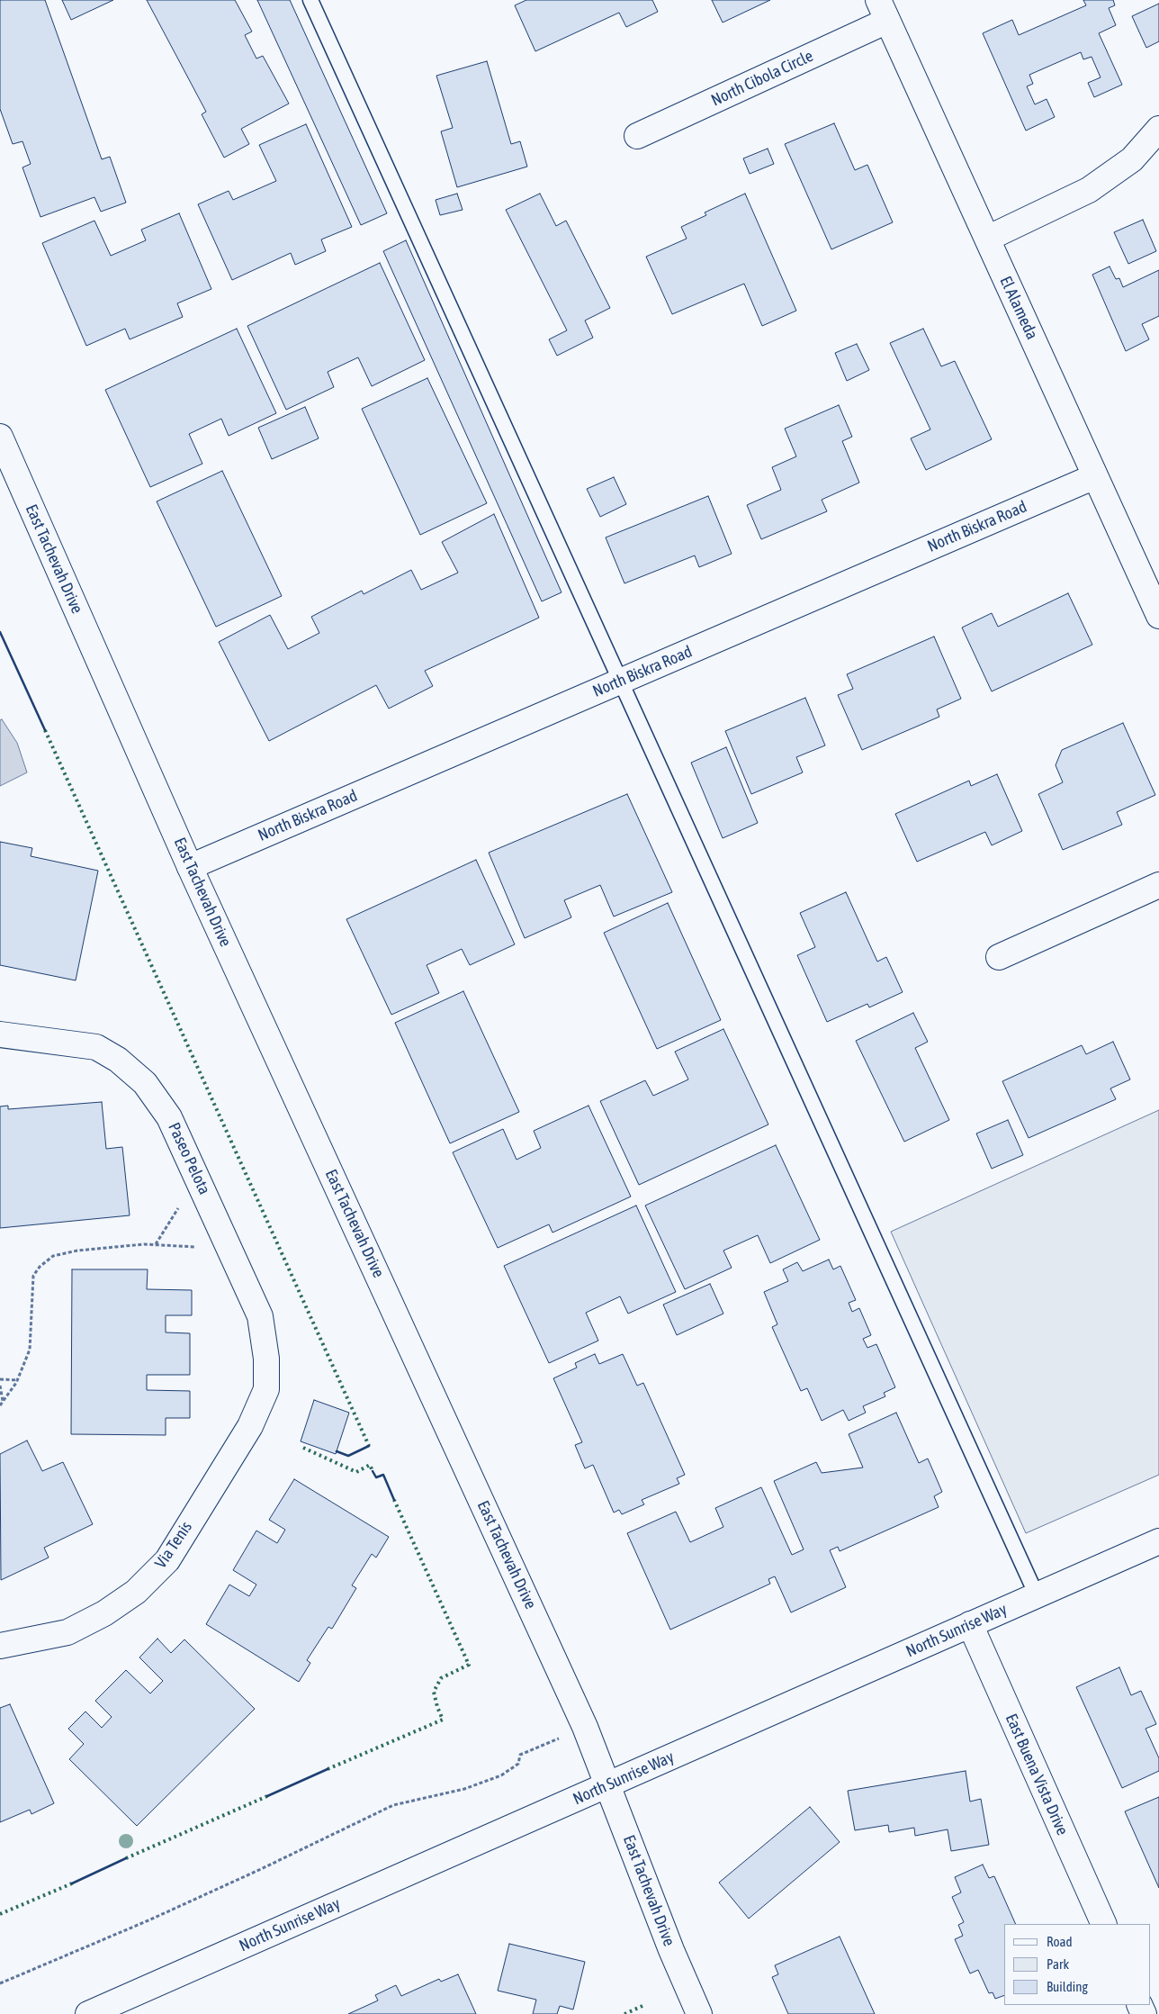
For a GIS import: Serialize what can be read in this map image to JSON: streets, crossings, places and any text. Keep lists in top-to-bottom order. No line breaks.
{"streets":{"street":["North Cibola Circle","El Alameda","North Biskra Road","East Tachevah Drive","Paseo Pelota","Via Tenis","North Sunrise Way","East Buena Vista Drive"]},"crossings":[["North Cibola Circle","El Alameda"],["El Alameda","North Biskra Road"],["North Biskra Road","East Tachevah Drive"],["East Tachevah Drive","North Sunrise Way"],["Paseo Pelota","Via Tenis"],["North Sunrise Way","East Buena Vista Drive"]],"legend":["Road","Park","Building"]}
